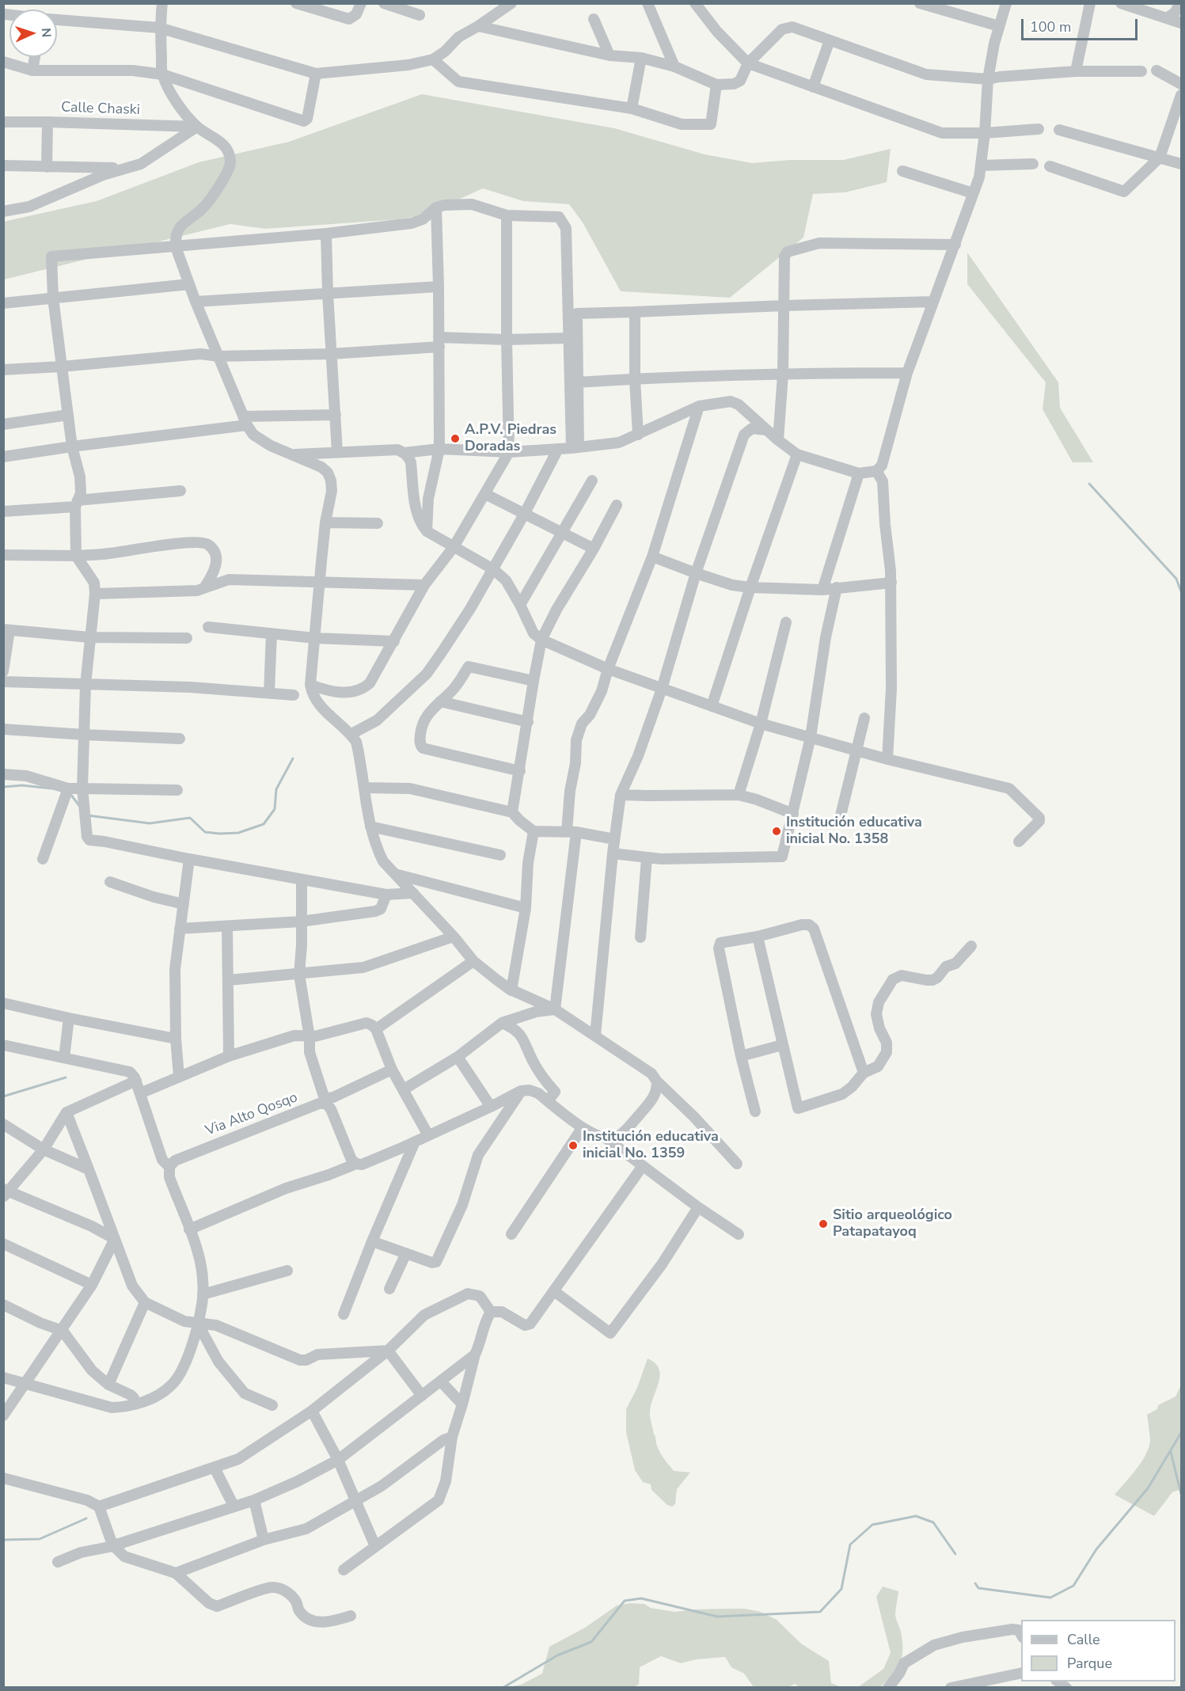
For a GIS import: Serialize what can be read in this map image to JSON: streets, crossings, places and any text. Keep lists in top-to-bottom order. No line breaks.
{"streets":{"street":["Calle Chaski","Via Alto Qosqo"]},"places":["A.P.V. Piedras Doradas","Institución educativa inicial No. 1358","Institución educativa inicial No. 1359","Sitio arqueológico Patapatayoq"],"legend":["Calle","Parque"],"scale_bar":"100 m","north":"right"}
